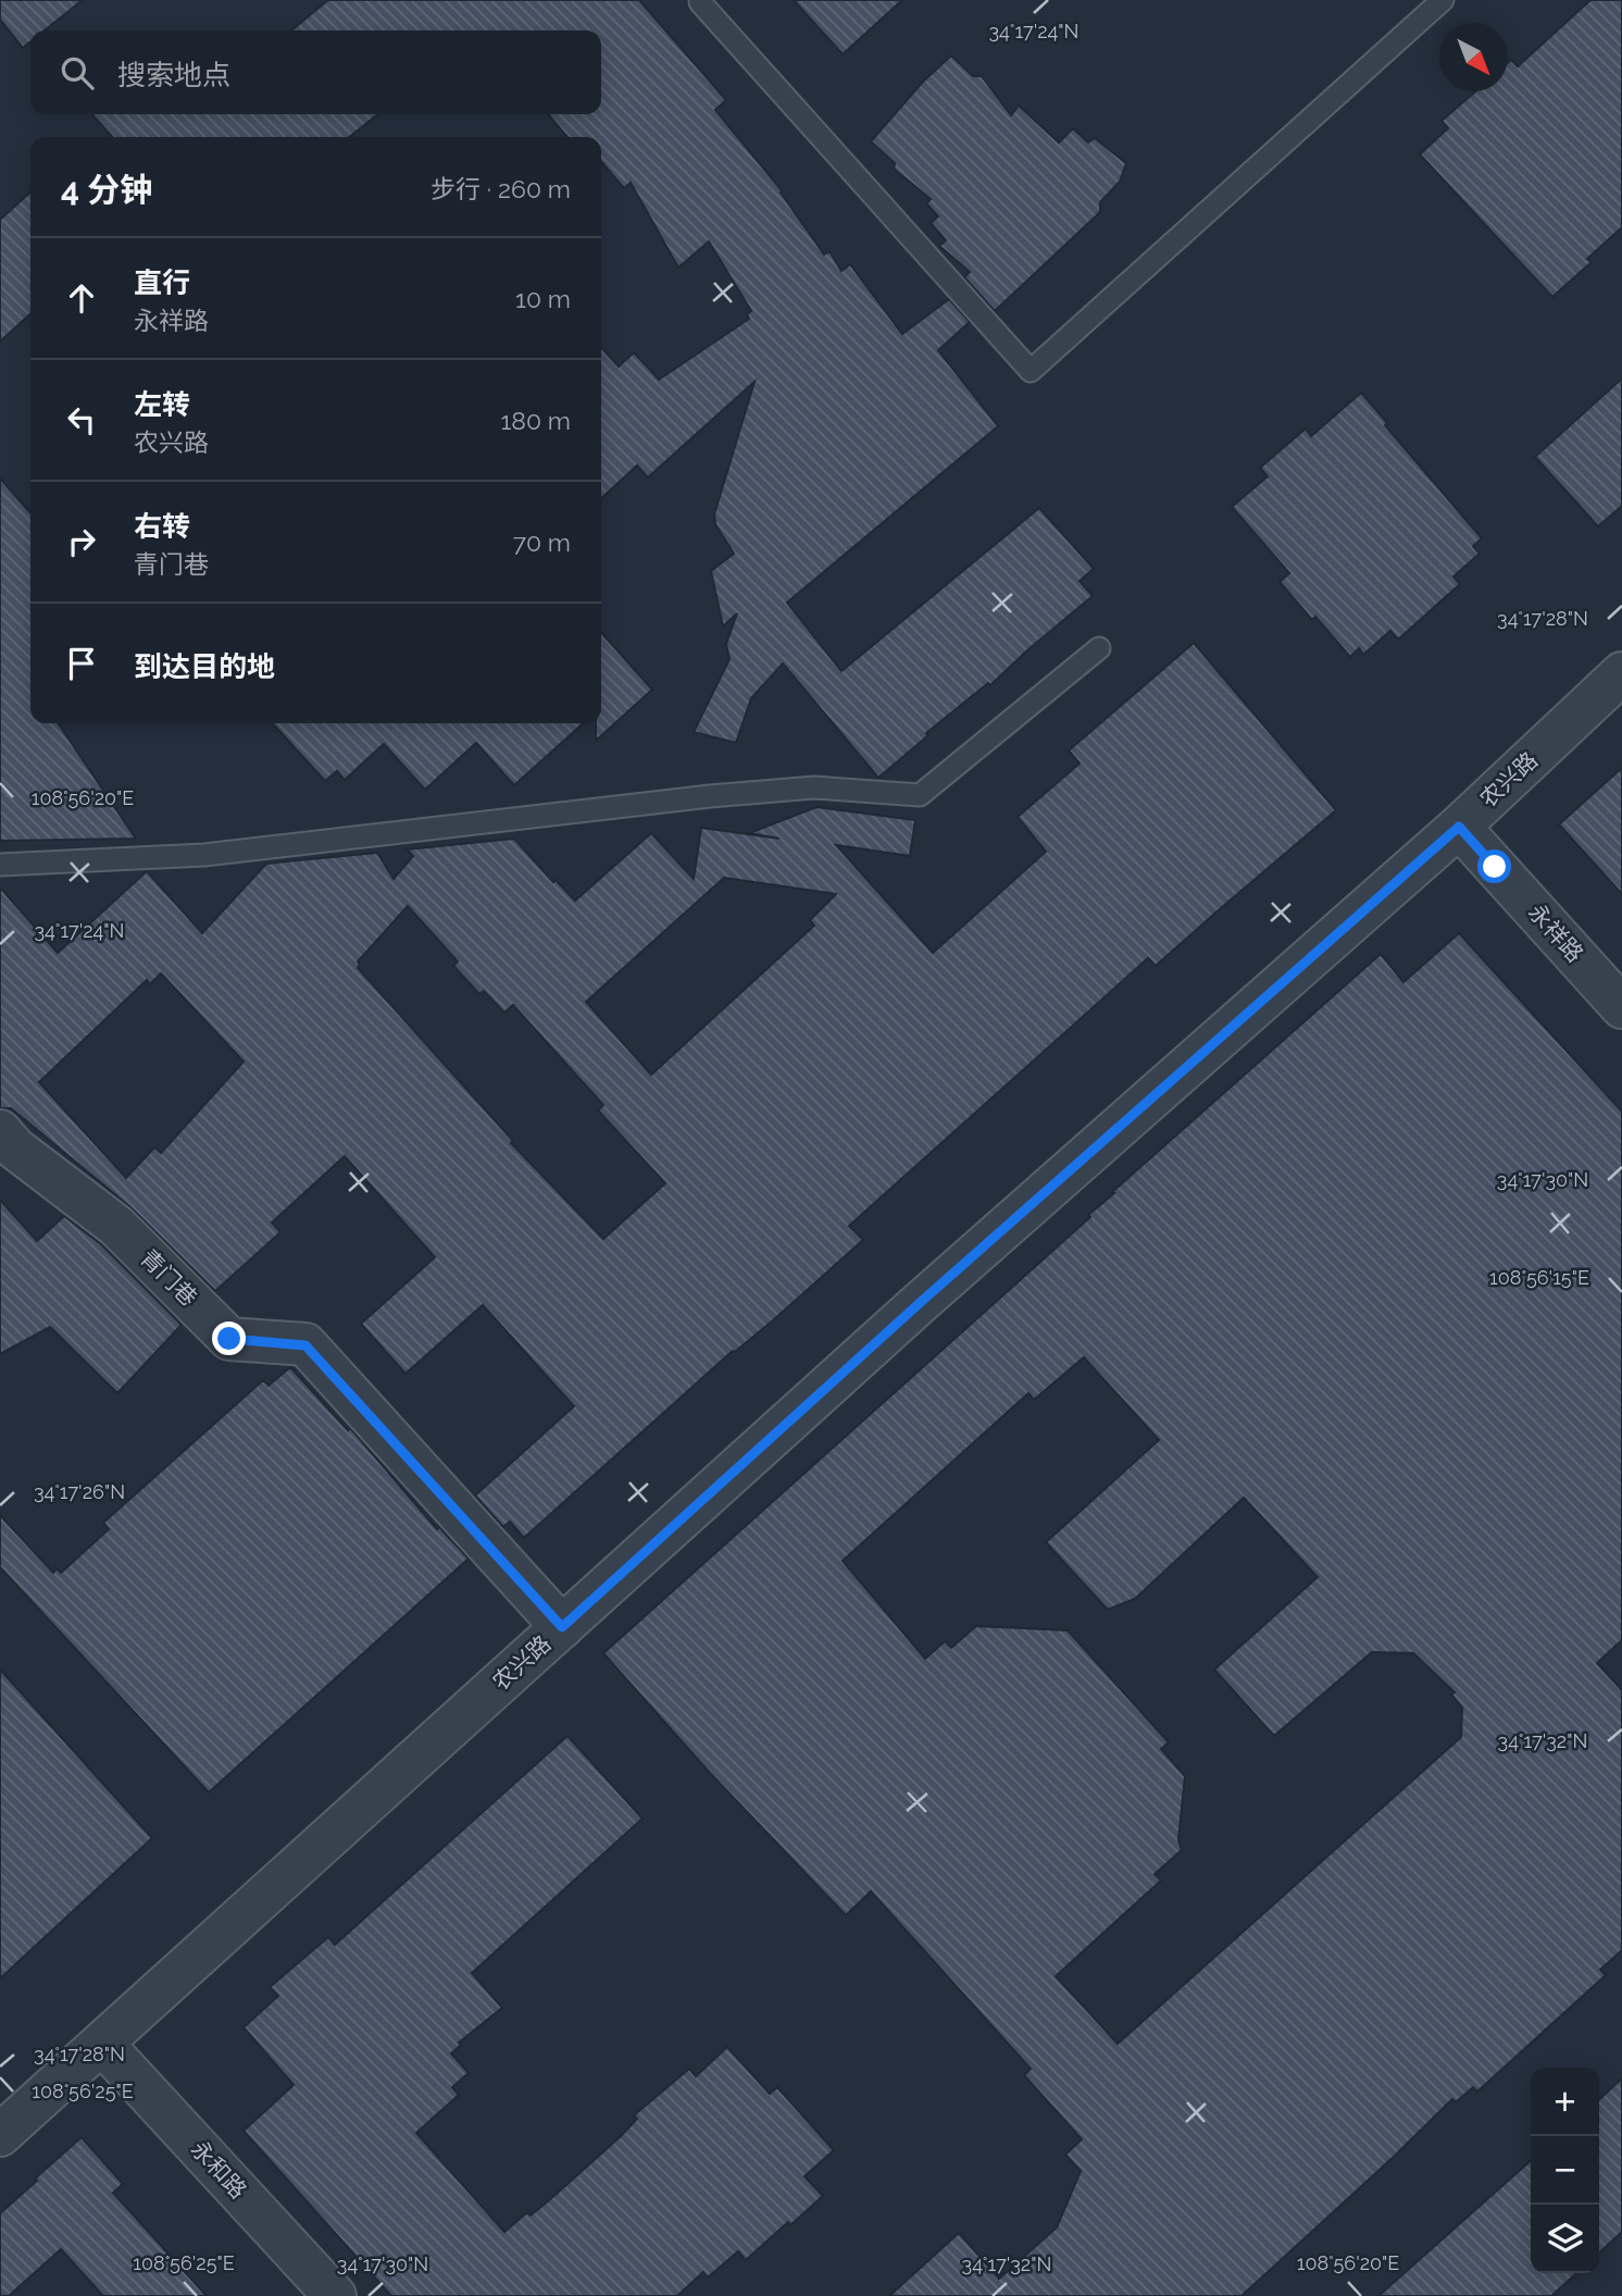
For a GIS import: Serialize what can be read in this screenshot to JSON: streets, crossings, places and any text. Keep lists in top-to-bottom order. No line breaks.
{"streets":{"street":["农兴路","永祥路","青门巷","永和路"]},"crossings":[["农兴路","永祥路"],["农兴路","青门巷"],["农兴路","永和路"]],"north":"bottom right","page":{"search":"搜索地点","heading":["4 分钟","步行 · 260 m"],"list":[["直行","永祥路","10 m"],["左转","农兴路","180 m"],["右转","青门巷","70 m"],"到达目的地"],"map_buttons":["+","−"]},"coordinates":["34°17'24\"N","34°17'28\"N","108°56'20\"E","34°17'30\"N","108°56'15\"E","34°17'26\"N","34°17'32\"N","108°56'25\"E"]}
